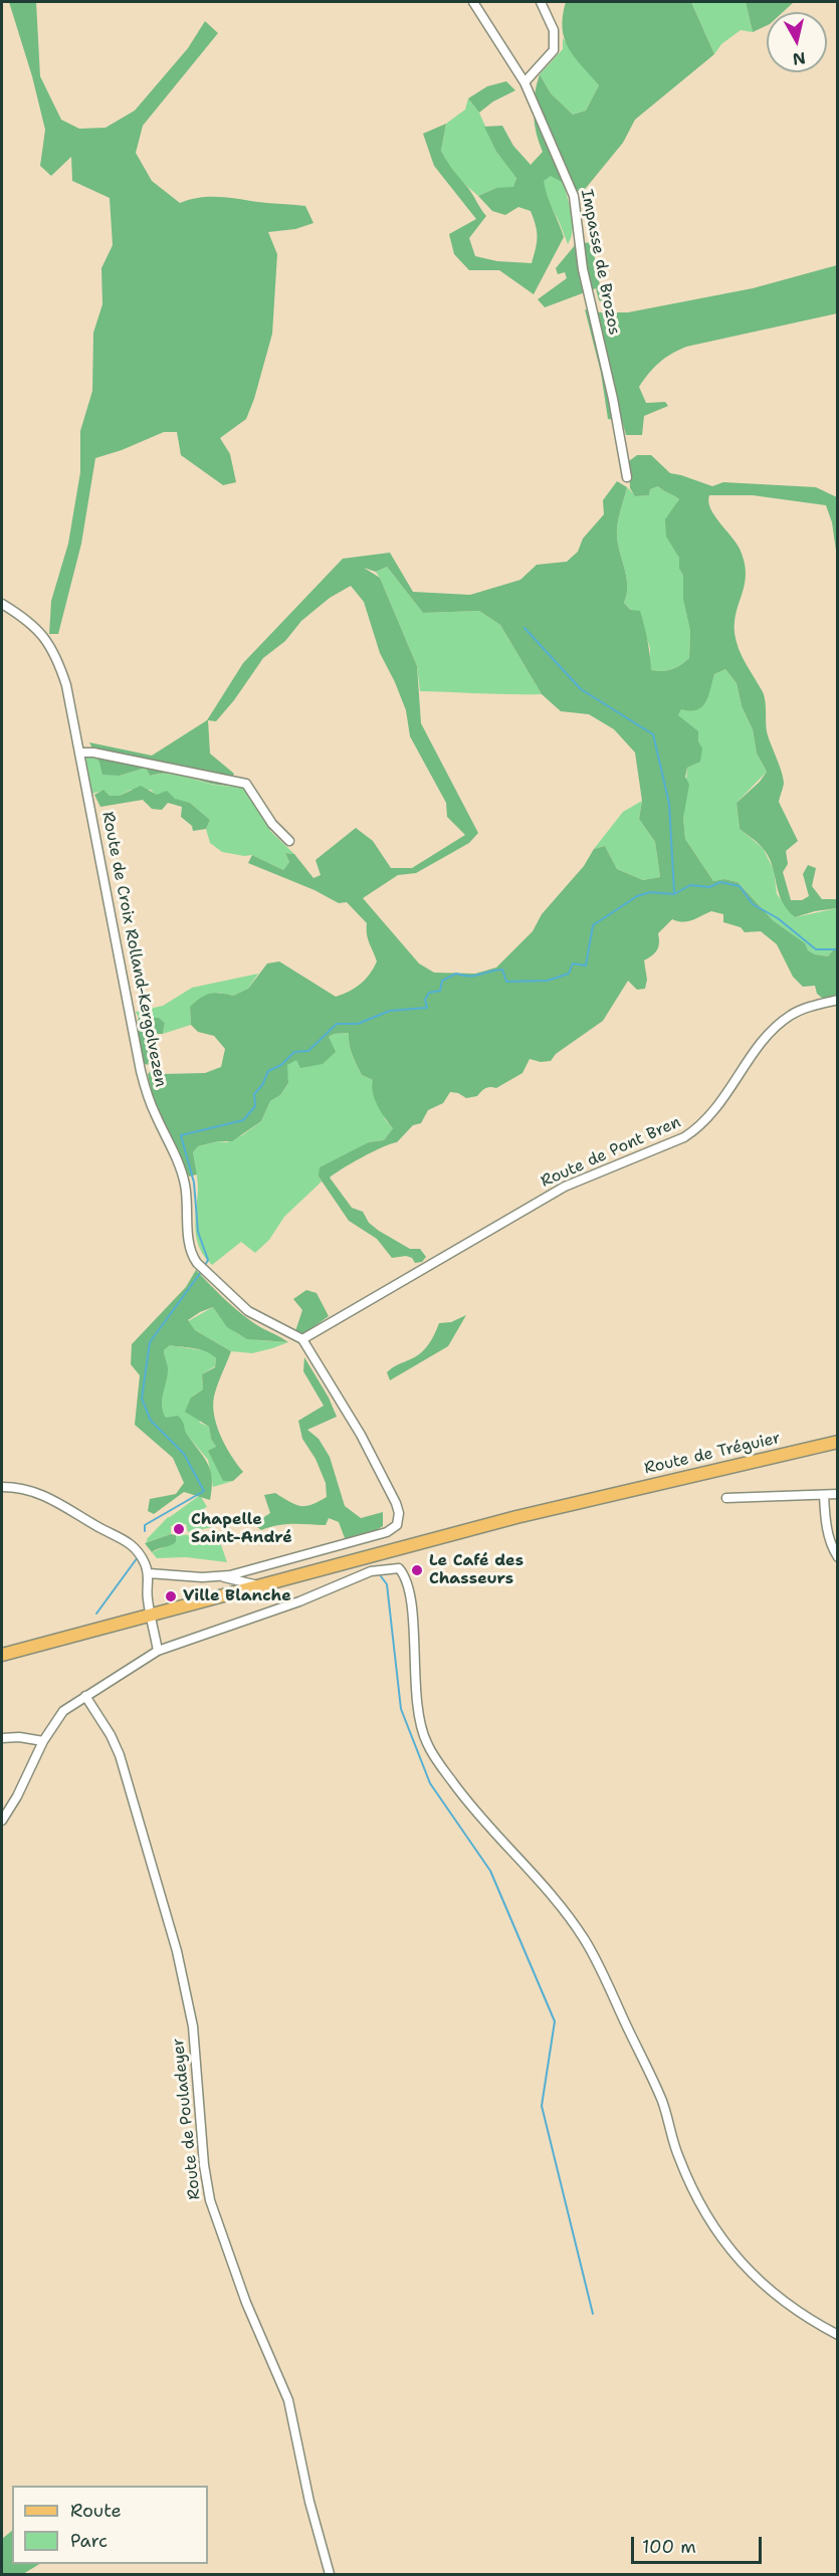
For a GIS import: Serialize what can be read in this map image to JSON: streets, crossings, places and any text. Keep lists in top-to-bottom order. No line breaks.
{"streets":{"main road":["Route de Tréguier"],"street":["Impasse de Brozos","Route de Croix Rolland-Kergolvezen","Route de Pont Bren","Route de Pouladeyer"]},"crossings":[["Route de Croix Rolland-Kergolvezen","Route de Pont Bren"]],"places":["Chapelle Saint-André","Le Café des Chasseurs","Ville Blanche"],"legend":["Route","Parc"],"scale_bar":"100 m","north":"bottom"}
